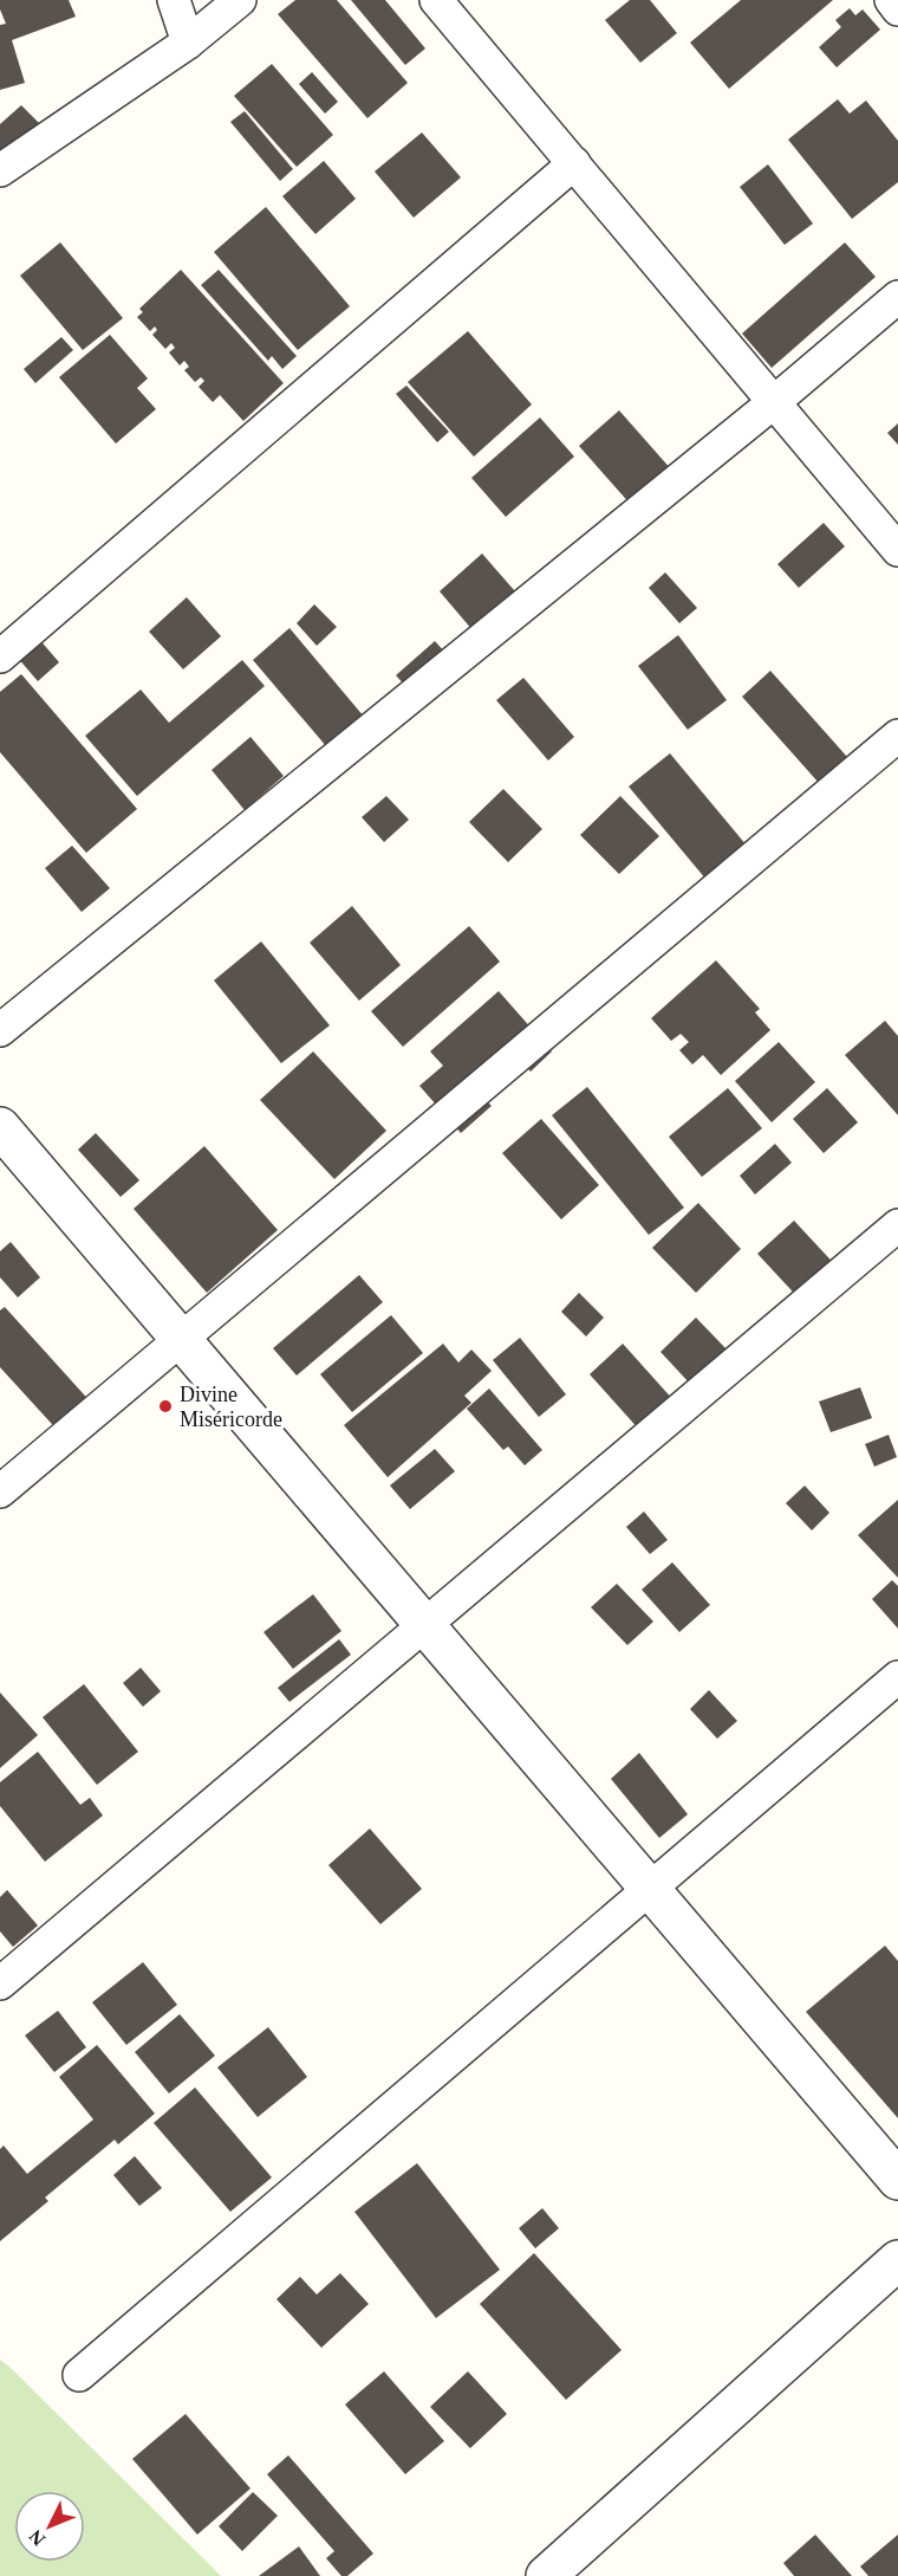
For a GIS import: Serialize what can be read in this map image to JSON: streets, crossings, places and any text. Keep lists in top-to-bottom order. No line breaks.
{"places":["Divine Miséricorde"],"north":"bottom left"}
